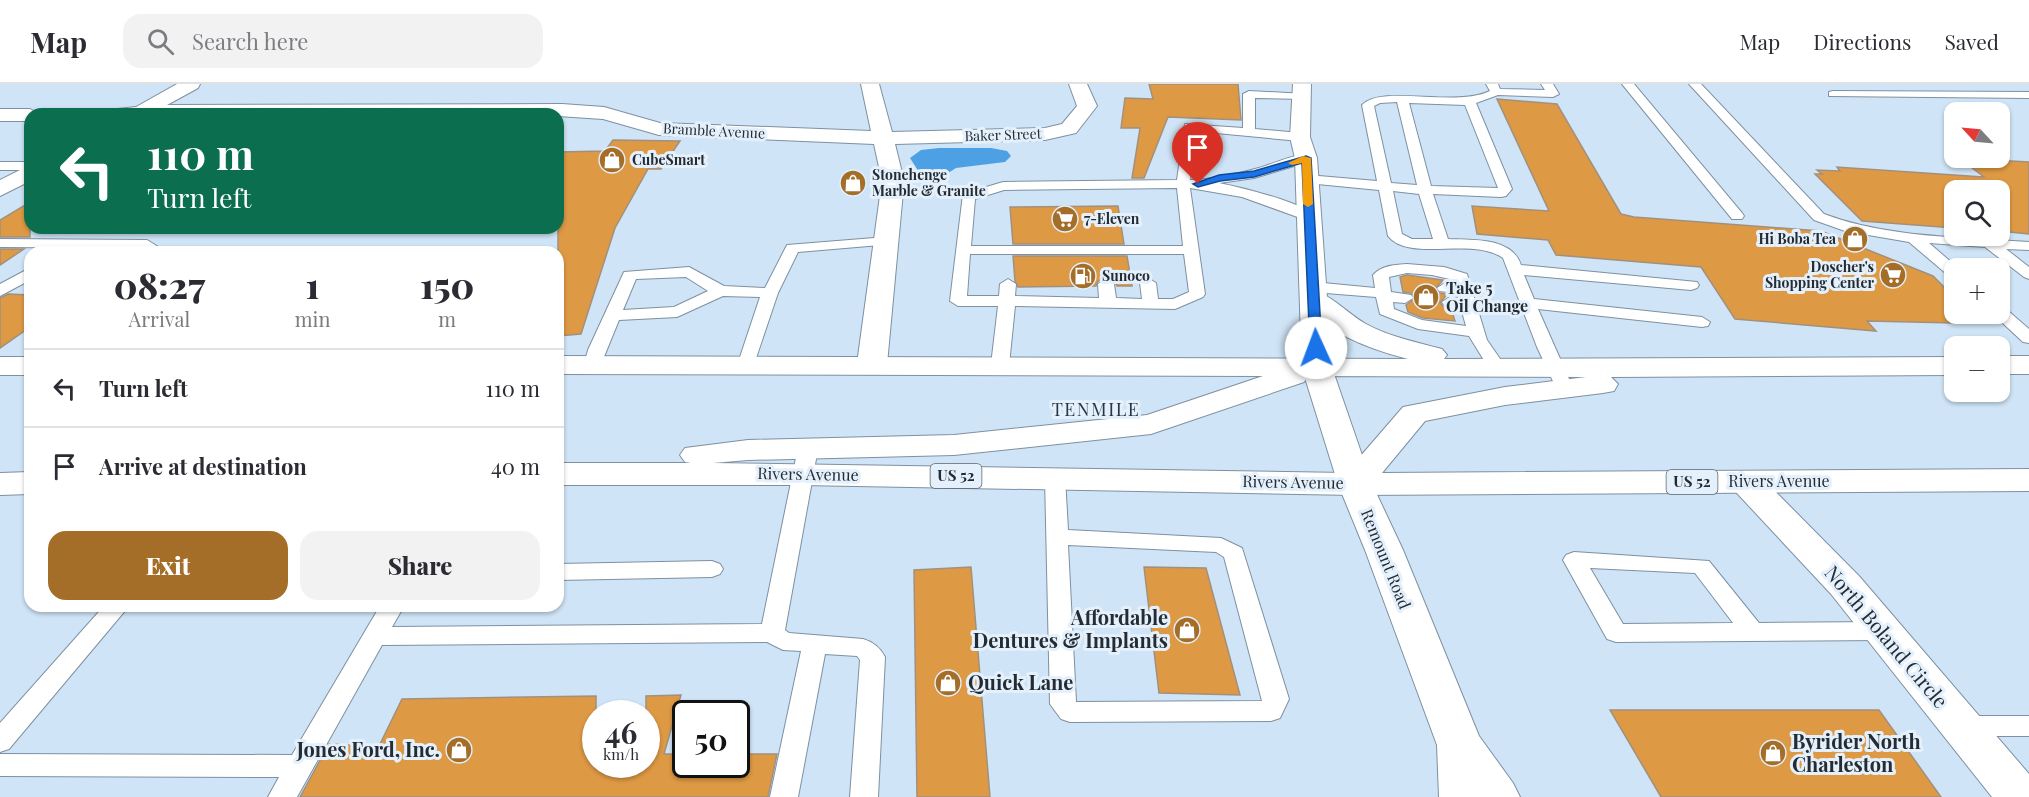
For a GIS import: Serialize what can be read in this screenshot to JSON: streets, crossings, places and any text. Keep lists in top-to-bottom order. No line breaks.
{"streets":{"main road":["Bramble Avenue","Baker Street","Rivers Avenue","US 52","Remount Road","North Boland Circle"]},"crossings":[["Bramble Avenue","Baker Street"],["Rivers Avenue","Remount Road"],["Rivers Avenue","North Boland Circle"]],"districts":["TENMILE"],"places":{"shop":["CubeSmart","Stonehenge Marble & Granite","Hi Boba Tea","Take 5 Oil Change","Affordable Dentures & Implants","Quick Lane","Jones Ford, Inc.","Byrider North Charleston"],"supermarket":["7-Eleven","Doscher's Shopping Center"],"fuel station":["Sunoco"]},"north":"top left","page":{"header":"Map","search":"Search here","nav":["Map","Directions","Saved"],"map_buttons":["+","−"],"turn":["110 m","Turn left"],"eta":["08:27","Arrival","1","min","150","m"],"list":[{"name":"Turn left","value":"110 m"},{"name":"Arrive at destination","value":"40 m"}],"buttons":["Exit","Share"],"speed":"46 km/h","limit":"50"}}
